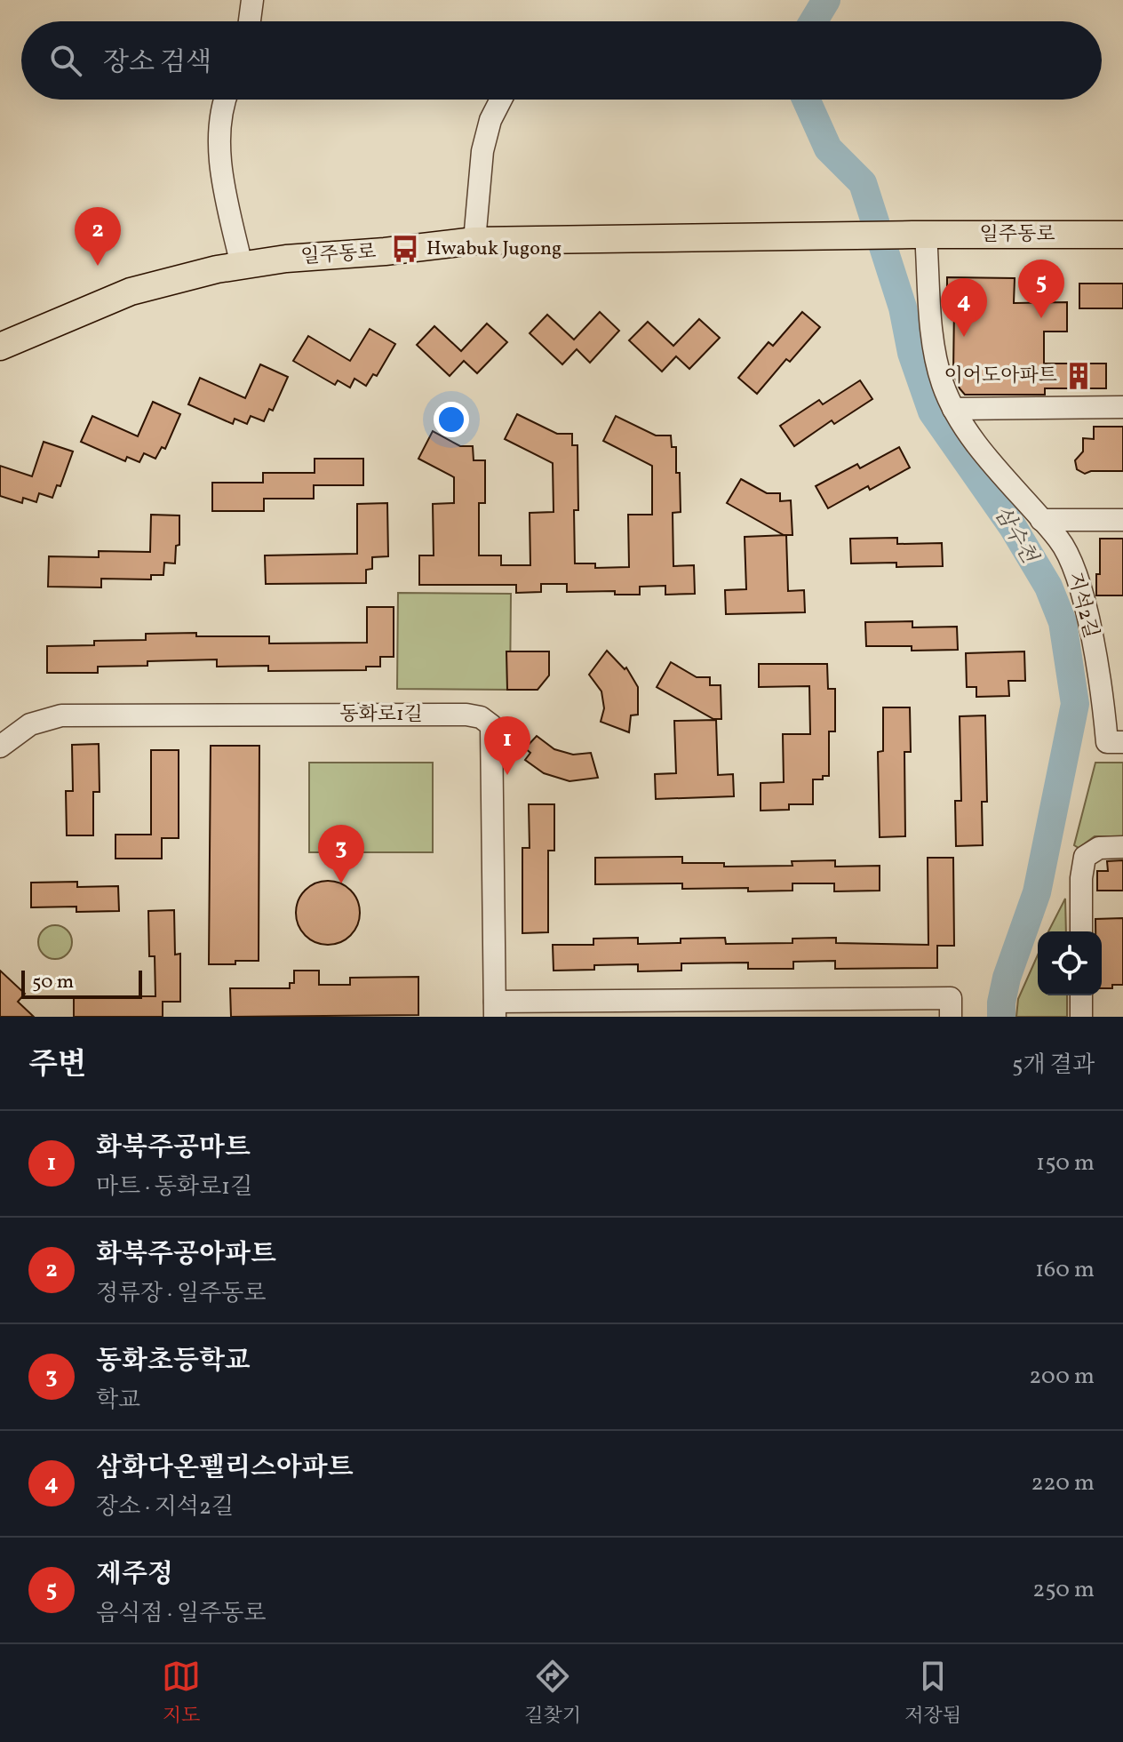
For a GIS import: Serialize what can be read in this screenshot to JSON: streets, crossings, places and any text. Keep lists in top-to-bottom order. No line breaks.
{"streets":{"main road":["일주동로"],"street":["지석2길","동화로1길"]},"crossings":[["일주동로","지석2길"]],"water":["삼수천"],"places":{"bus stop":["Hwabuk Jugong"],"building":["이어도아파트"]},"scale_bar":"50 m","page":{"search":"장소 검색","pins":["2","5","4","1","3"],"scale":"50 m","heading":["주변","5개 결과"],"list":[{"mark":"1","name":"화북주공마트","note":"마트 · 동화로1길","value":"150 m"},{"mark":"2","name":"화북주공아파트","note":"정류장 · 일주동로","value":"160 m"},{"mark":"3","name":"동화초등학교","note":"학교","value":"200 m"},{"mark":"4","name":"삼화다온펠리스아파트","note":"장소 · 지석2길","value":"220 m"},{"mark":"5","name":"제주정","note":"음식점 · 일주동로","value":"250 m"}],"nav":["지도","길찾기","저장됨"]}}
